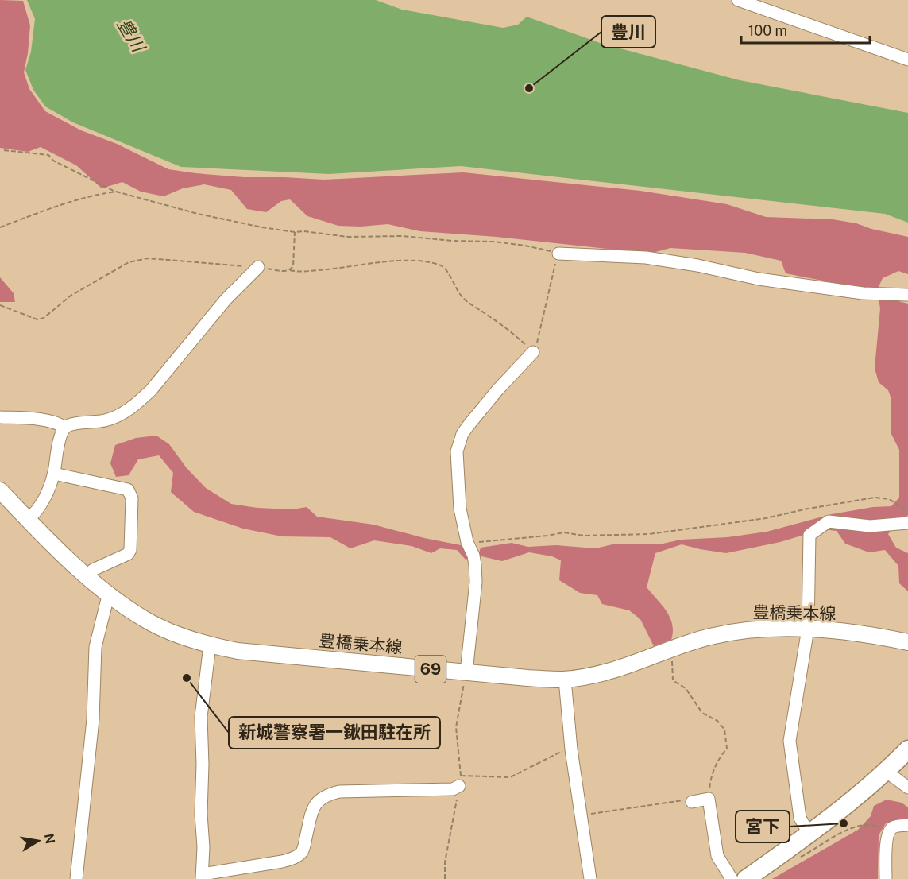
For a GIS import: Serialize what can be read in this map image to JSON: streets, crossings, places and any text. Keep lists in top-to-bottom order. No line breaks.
{"streets":{"main road":["豊橋乗本線","69"]},"water":["豊川"],"places":["豊川","新城警察署一鍬田駐在所","宮下"],"scale_bar":"100 m","north":"right"}
